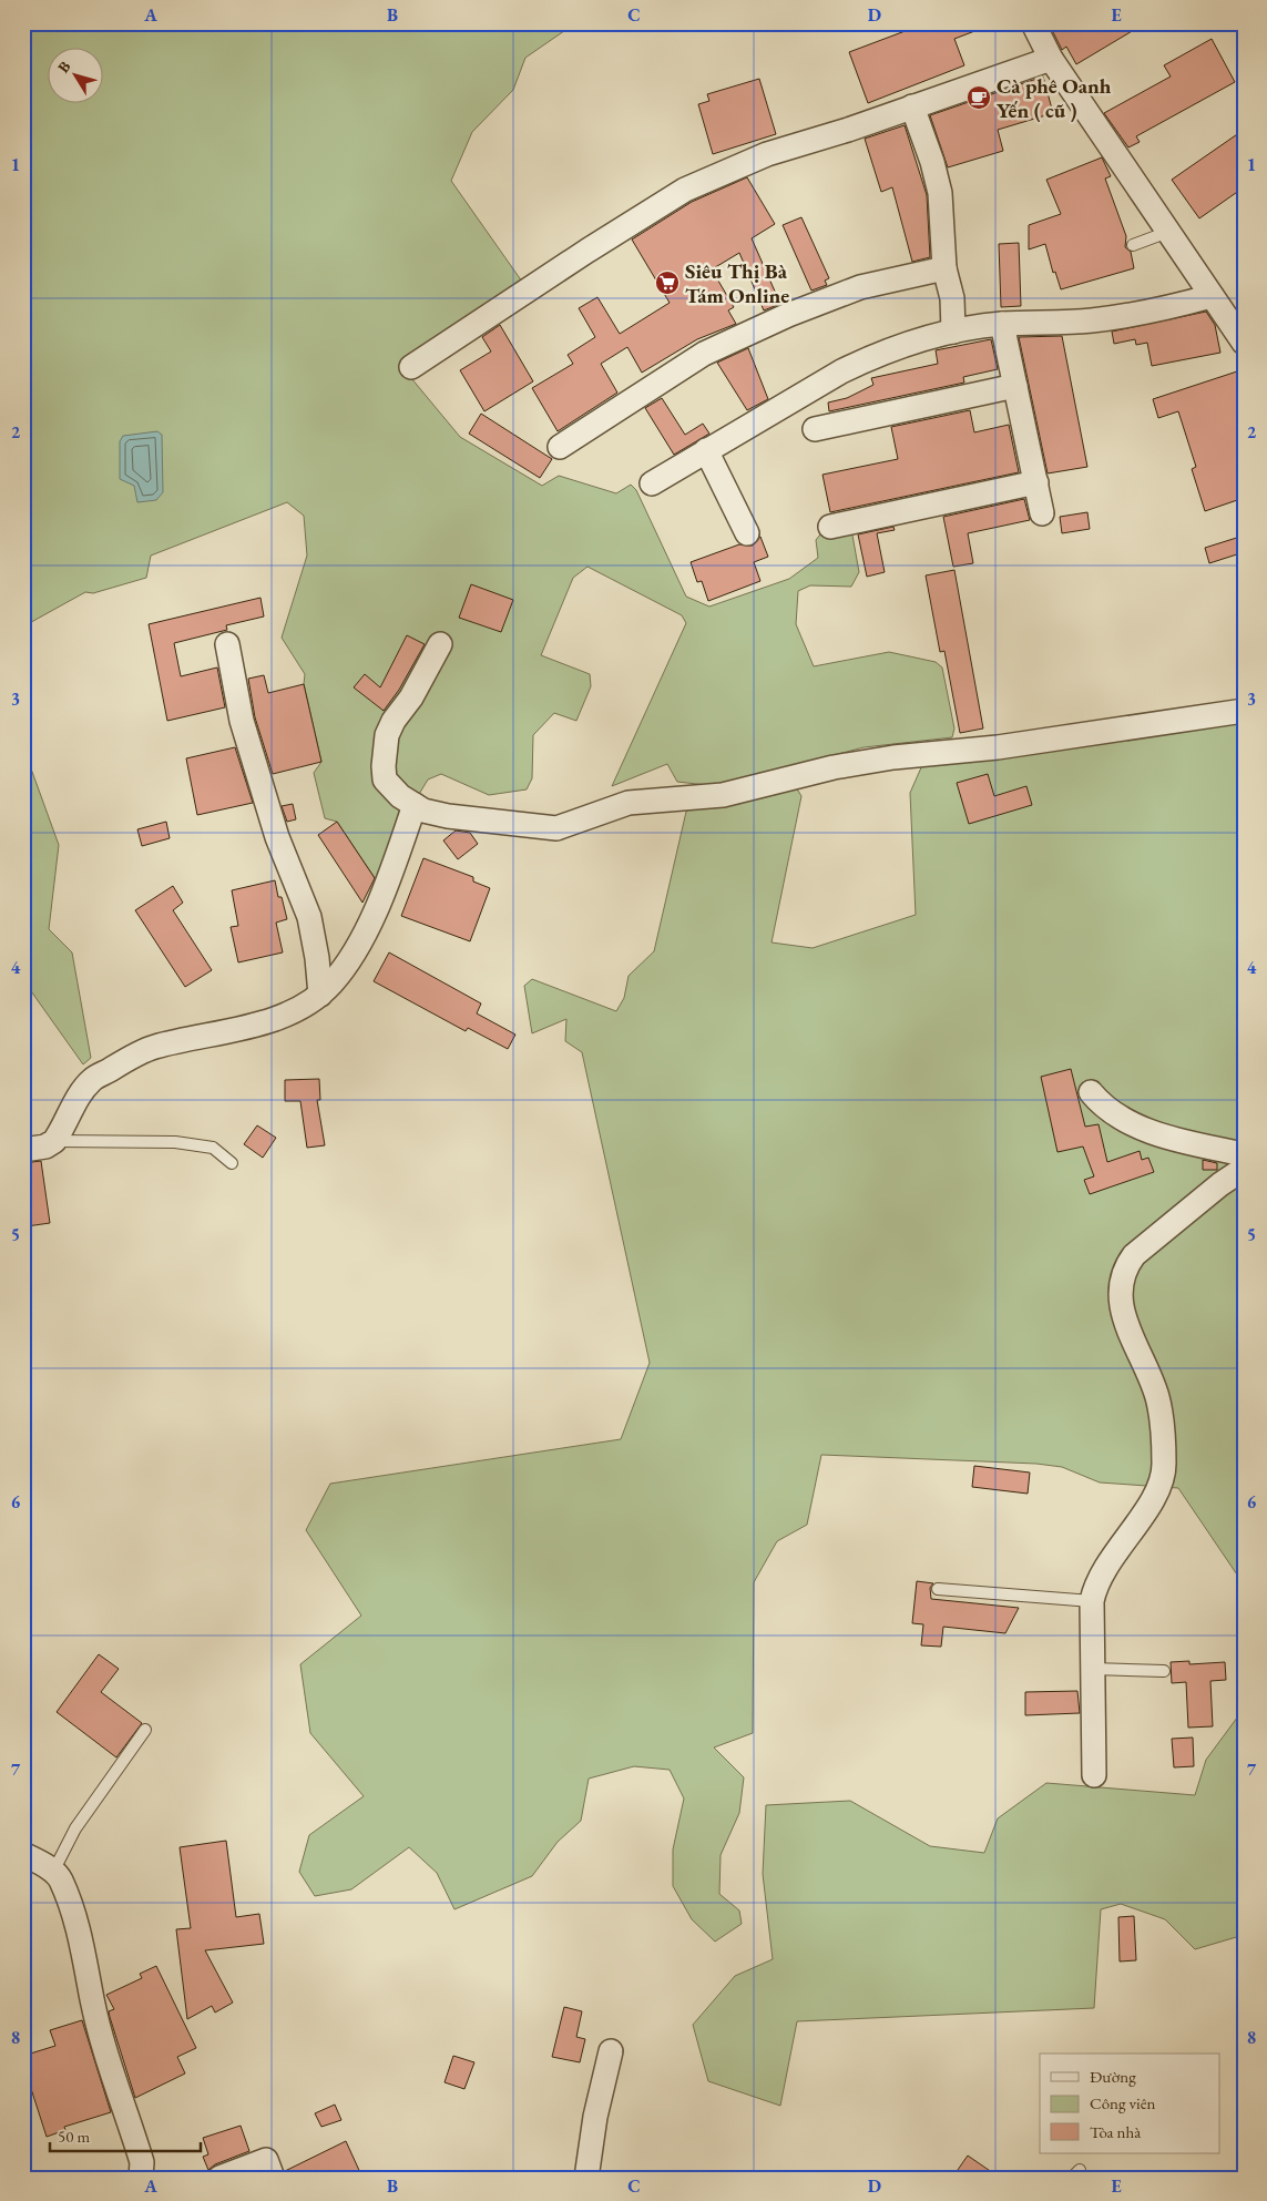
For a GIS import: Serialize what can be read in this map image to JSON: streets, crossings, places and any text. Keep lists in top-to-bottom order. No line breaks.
{"places":{"cafe":["Cà phê Oanh Yến ( cũ )"],"supermarket":["Siêu Thị Bà Tám Online"]},"legend":["Đường","Công viên","Tòa nhà"],"scale_bar":"50 m","north":"top left","grid":{"columns":["A","B","C","D","E"],"rows":["1","2","3","4","5","6","7","8"]}}
